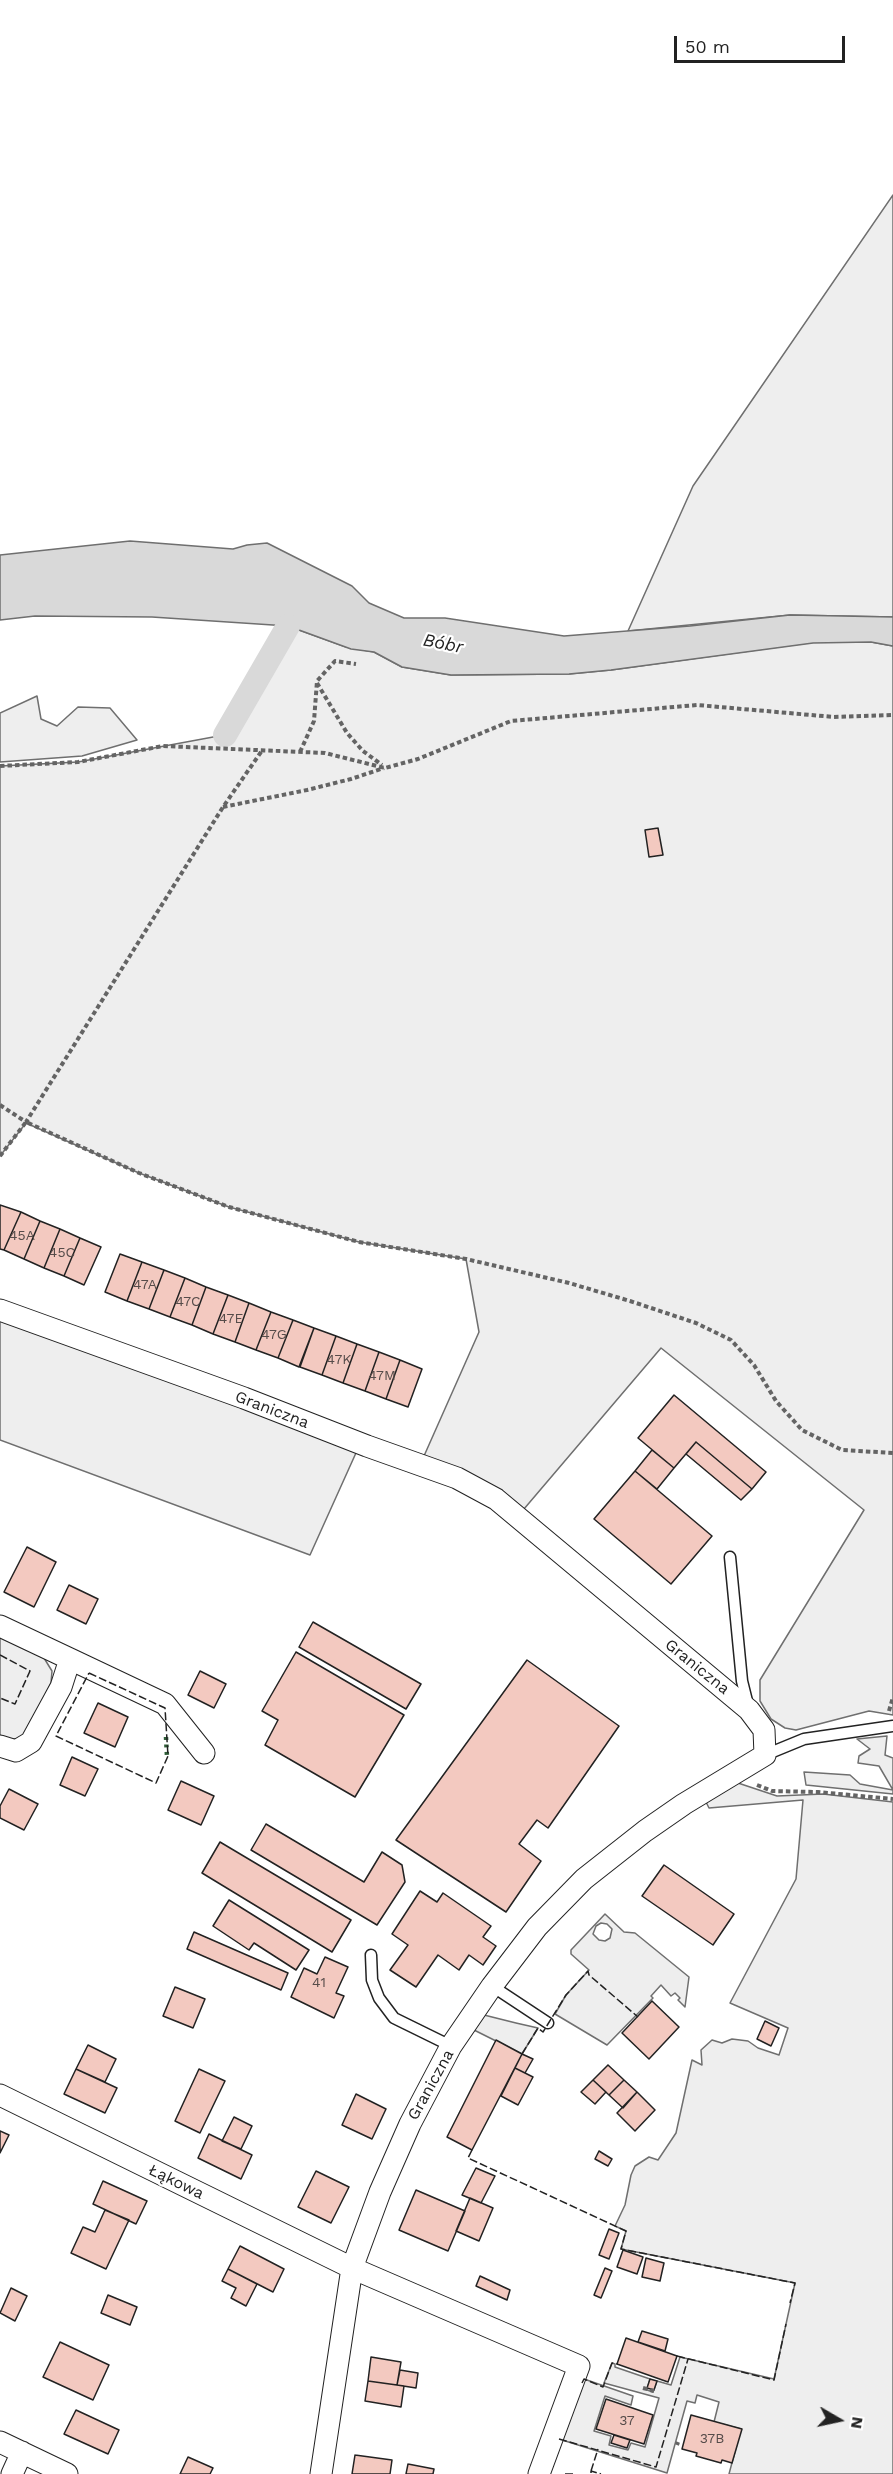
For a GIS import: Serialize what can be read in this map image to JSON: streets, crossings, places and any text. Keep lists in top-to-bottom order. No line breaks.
{"streets":{"street":["Graniczna","Łąkowa"]},"crossings":[["Graniczna","Łąkowa"]],"water":["Bóbr"],"house_numbers":["45A","45C","47A","47C","47E","47G","47K","47M","41","37","37B"],"scale_bar":"50 m","north":"right"}
